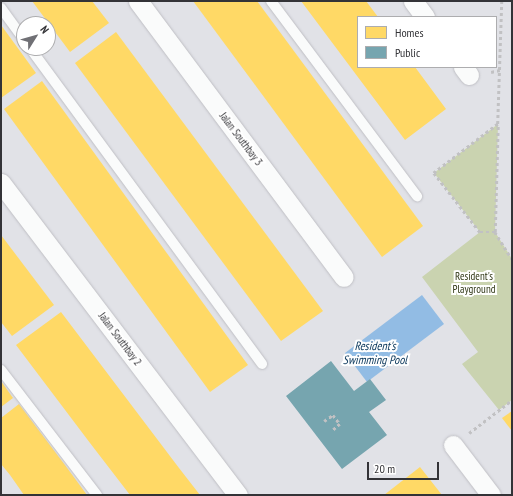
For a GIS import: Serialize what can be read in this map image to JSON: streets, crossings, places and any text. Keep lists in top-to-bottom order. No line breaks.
{"streets":{"street":["Jalan Southbay 3","Jalan Southbay 2"]},"water":["Resident's Swimming Pool"],"parks":["Resident's Playground"],"legend":["Homes","Public"],"scale_bar":"20 m","north":"top right"}
